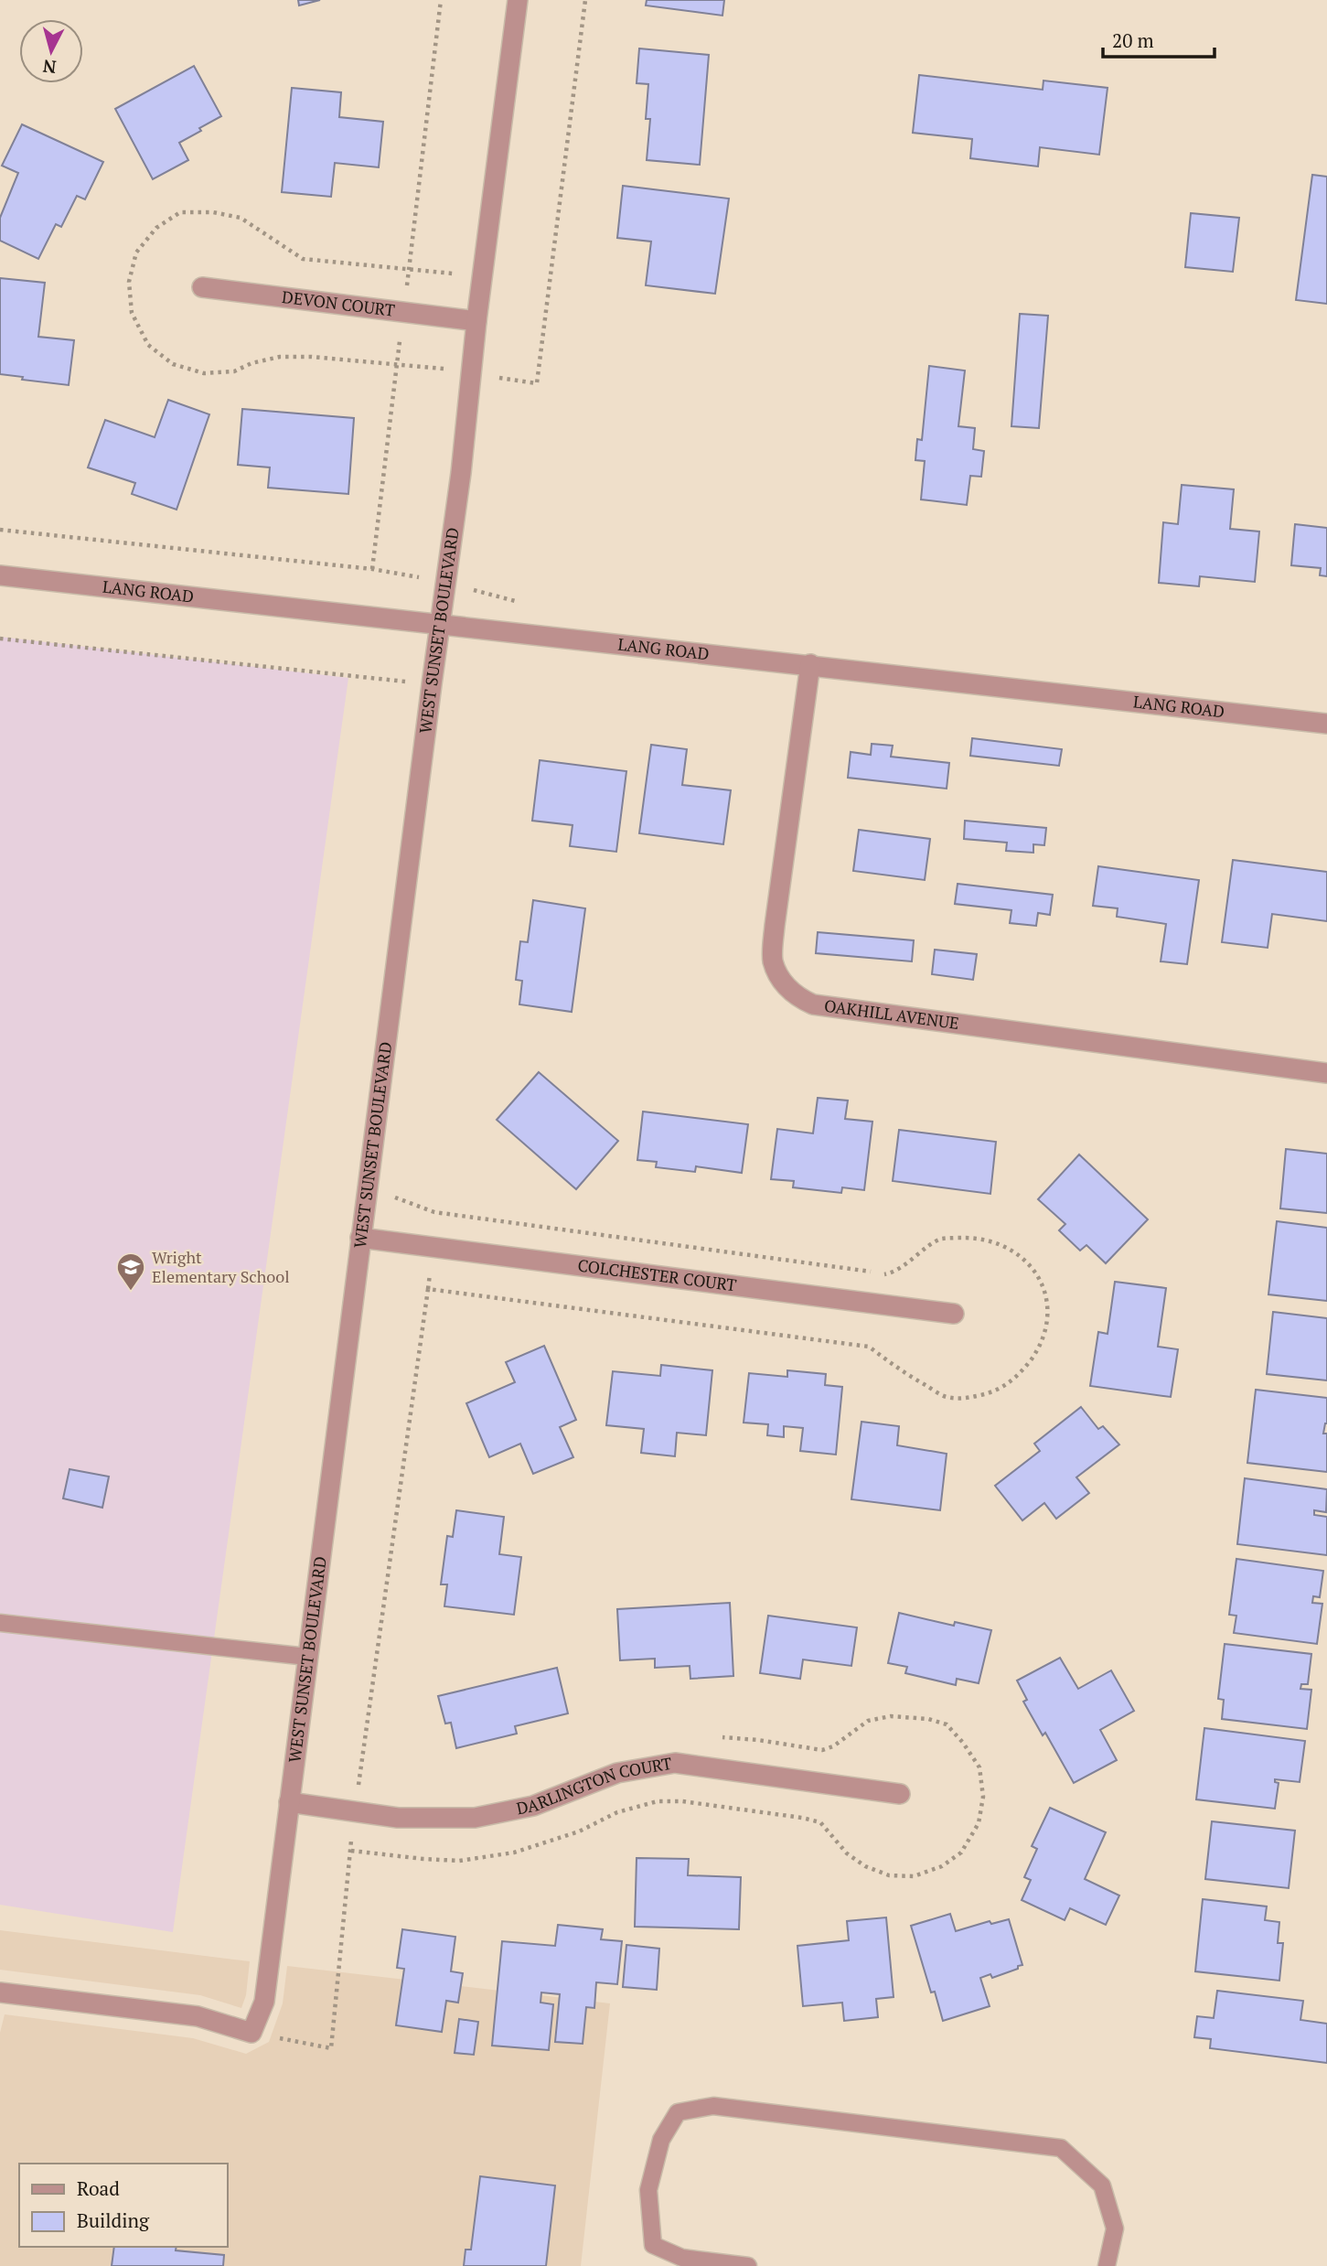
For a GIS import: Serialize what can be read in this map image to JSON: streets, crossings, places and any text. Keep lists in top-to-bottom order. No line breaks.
{"streets":{"street":["DEVON COURT","LANG ROAD","WEST SUNSET BOULEVARD","OAKHILL AVENUE","COLCHESTER COURT","DARLINGTON COURT"]},"crossings":[["DEVON COURT","WEST SUNSET BOULEVARD"],["LANG ROAD","WEST SUNSET BOULEVARD"],["LANG ROAD","OAKHILL AVENUE"],["WEST SUNSET BOULEVARD","COLCHESTER COURT"],["WEST SUNSET BOULEVARD","DARLINGTON COURT"]],"places":{"school or university":["Wright Elementary School"]},"legend":["Road","Building"],"scale_bar":"20 m","north":"bottom"}
